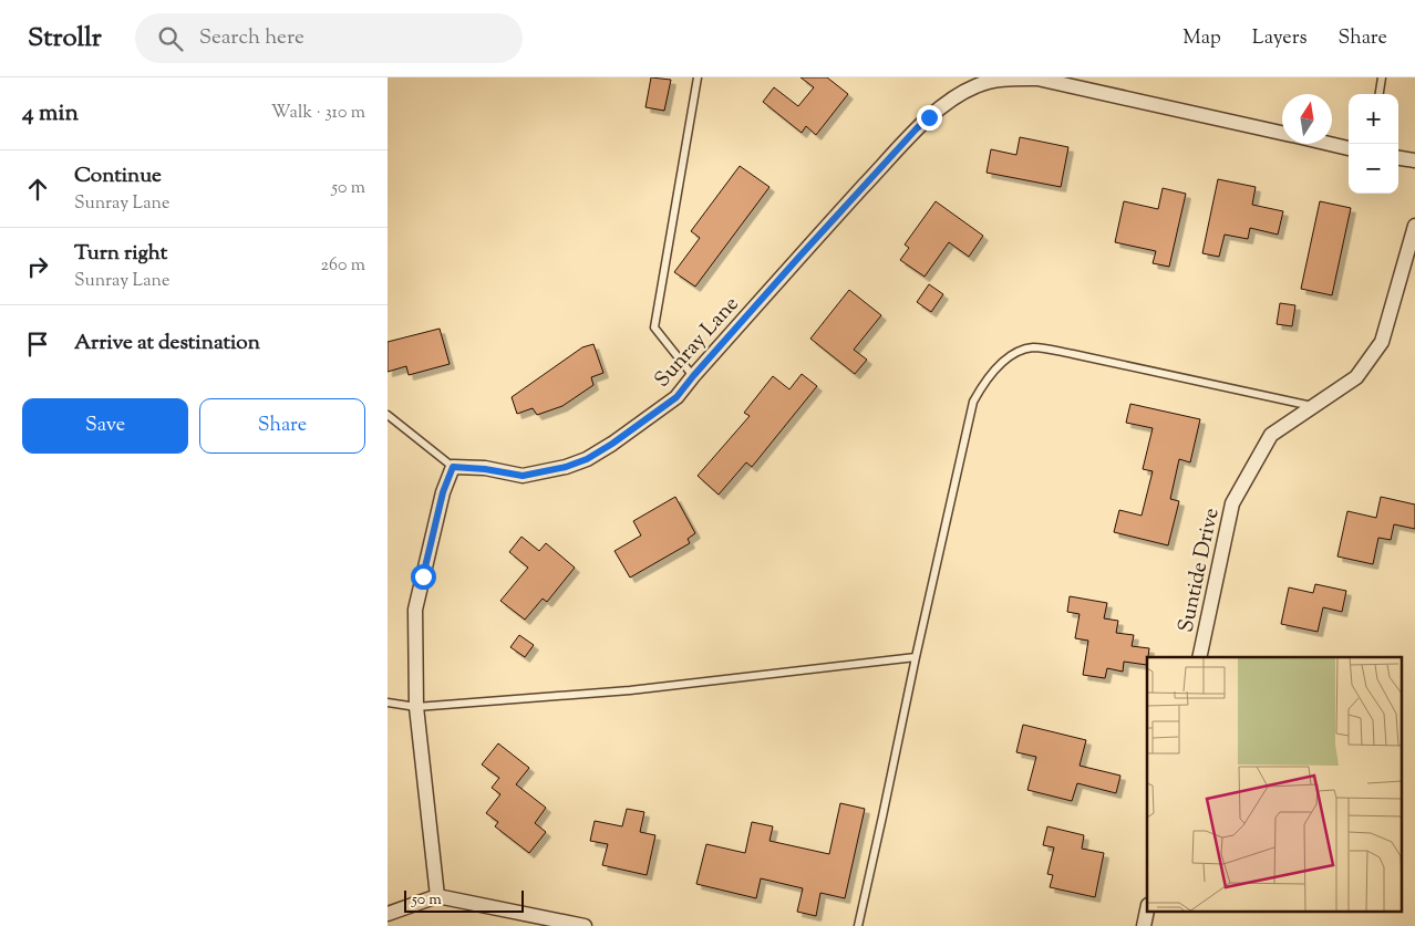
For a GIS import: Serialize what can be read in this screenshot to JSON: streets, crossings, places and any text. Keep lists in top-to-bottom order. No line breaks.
{"streets":{"street":["Sunray Lane","Suntide Drive"]},"scale_bar":"50 m","north":"top","page":{"header":"Strollr","search":"Search here","nav":["Map","Layers","Share"],"heading":["4 min","Walk · 310 m"],"map_buttons":["+","−"],"list":[["Continue","Sunray Lane","50 m"],["Turn right","Sunray Lane","260 m"],"Arrive at destination"],"buttons":["Save","Share"],"scale":"50 m"}}
